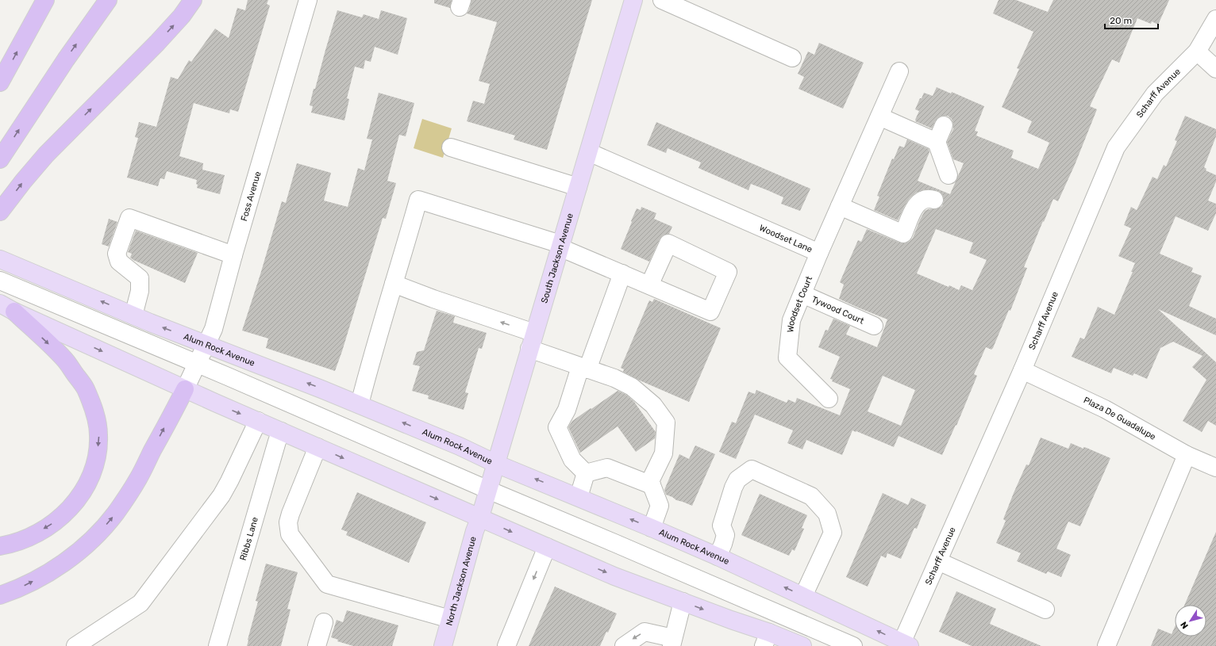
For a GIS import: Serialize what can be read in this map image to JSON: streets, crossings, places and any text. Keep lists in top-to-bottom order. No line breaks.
{"streets":{"main road":["South Jackson Avenue","Alum Rock Avenue","North Jackson Avenue"],"street":["Scharff Avenue","Foss Avenue","Woodset Lane","Woodset Court","Tywood Court","Plaza De Guadalupe","Ribbs Lane"]},"crossings":[["Scharff Avenue","Alum Rock Avenue"],["Scharff Avenue","Plaza De Guadalupe"],["Foss Avenue","Alum Rock Avenue"],["Woodset Lane","South Jackson Avenue"],["Woodset Lane","Woodset Court"],["South Jackson Avenue","Alum Rock Avenue"],["South Jackson Avenue","North Jackson Avenue"],["Woodset Court","Tywood Court"]],"scale_bar":"20 m","north":"bottom left"}
